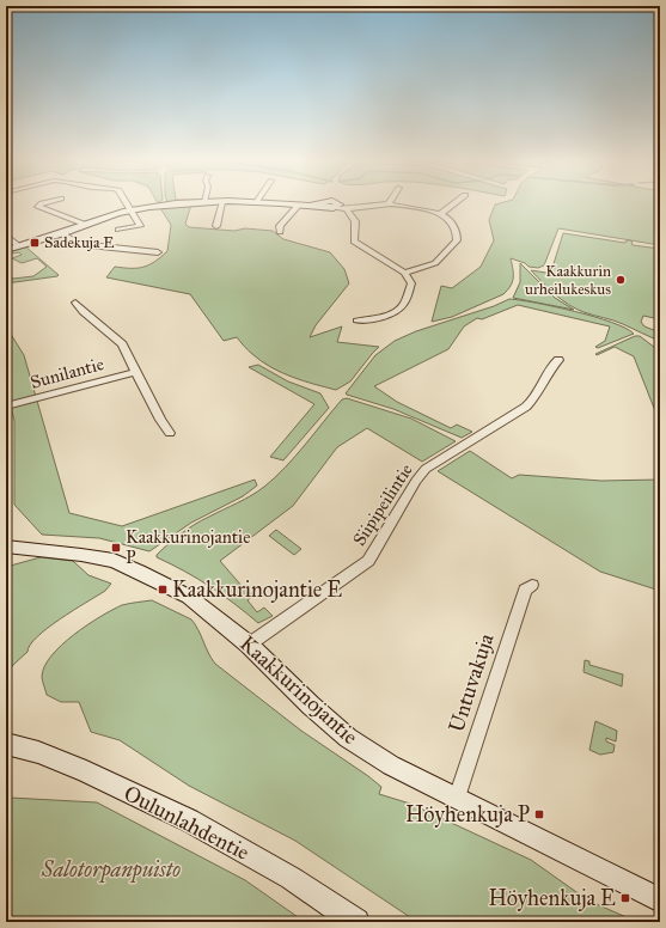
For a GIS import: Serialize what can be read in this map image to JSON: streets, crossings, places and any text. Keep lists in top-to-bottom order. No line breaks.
{"streets":{"street":["Sunilantie","Siipipeilintie","Untuvakuja","Kaakkurinojantie","Oulunlahdentie"]},"crossings":[["Siipipeilintie","Kaakkurinojantie"],["Untuvakuja","Kaakkurinojantie"]],"parks":["Salotorpanpuisto"],"places":{"transit":["Sadekuja E","Kaakkurinojantie P","Kaakkurinojantie E","Höyhenkuja P","Höyhenkuja E"],"other":["Kaakkurin urheilukeskus"]}}
